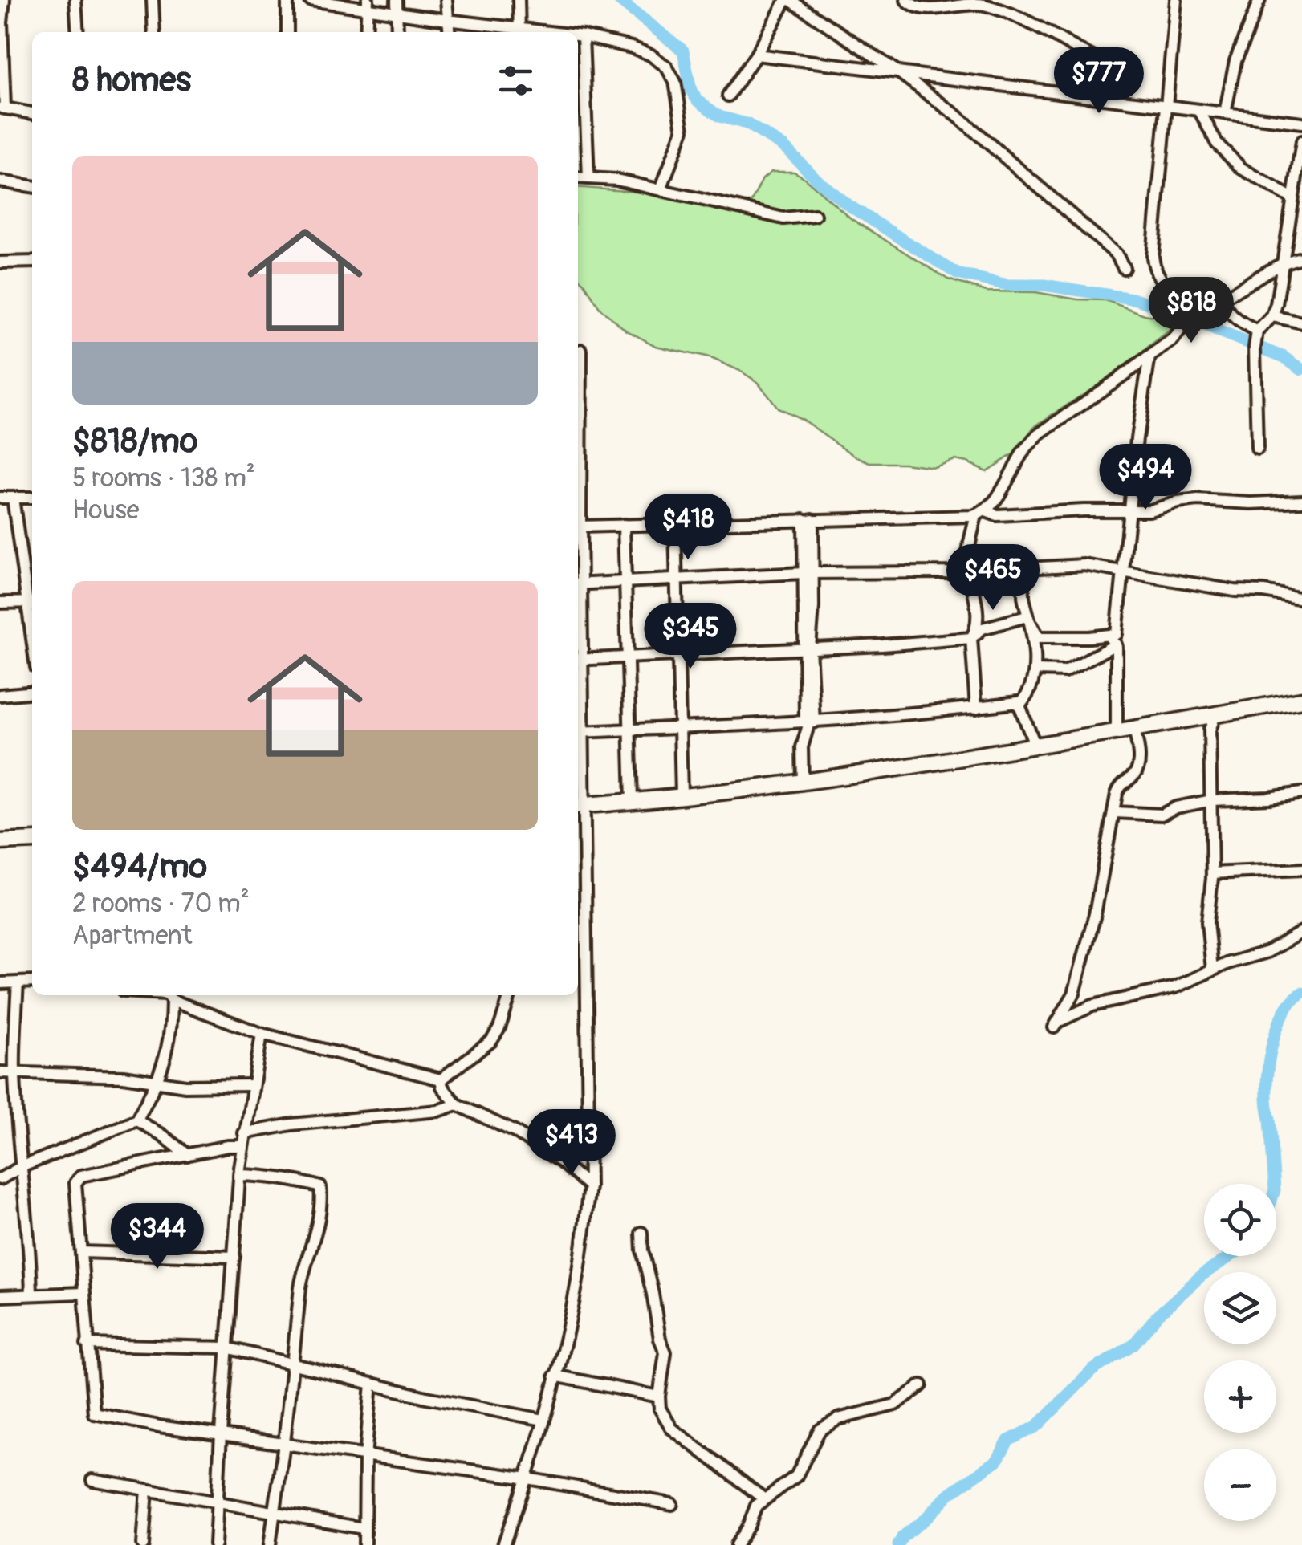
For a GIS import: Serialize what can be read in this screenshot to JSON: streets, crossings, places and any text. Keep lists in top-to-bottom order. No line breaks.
{"page":{"heading":"8 homes","price":["$777","$818","$494","$418","$465","$345","$413","$344"],"list":[{"name":"$818/mo","note":"5 rooms · 138 m² · House"},{"name":"$494/mo","note":"2 rooms · 70 m² · Apartment"}],"map_buttons":["+","−"]}}
